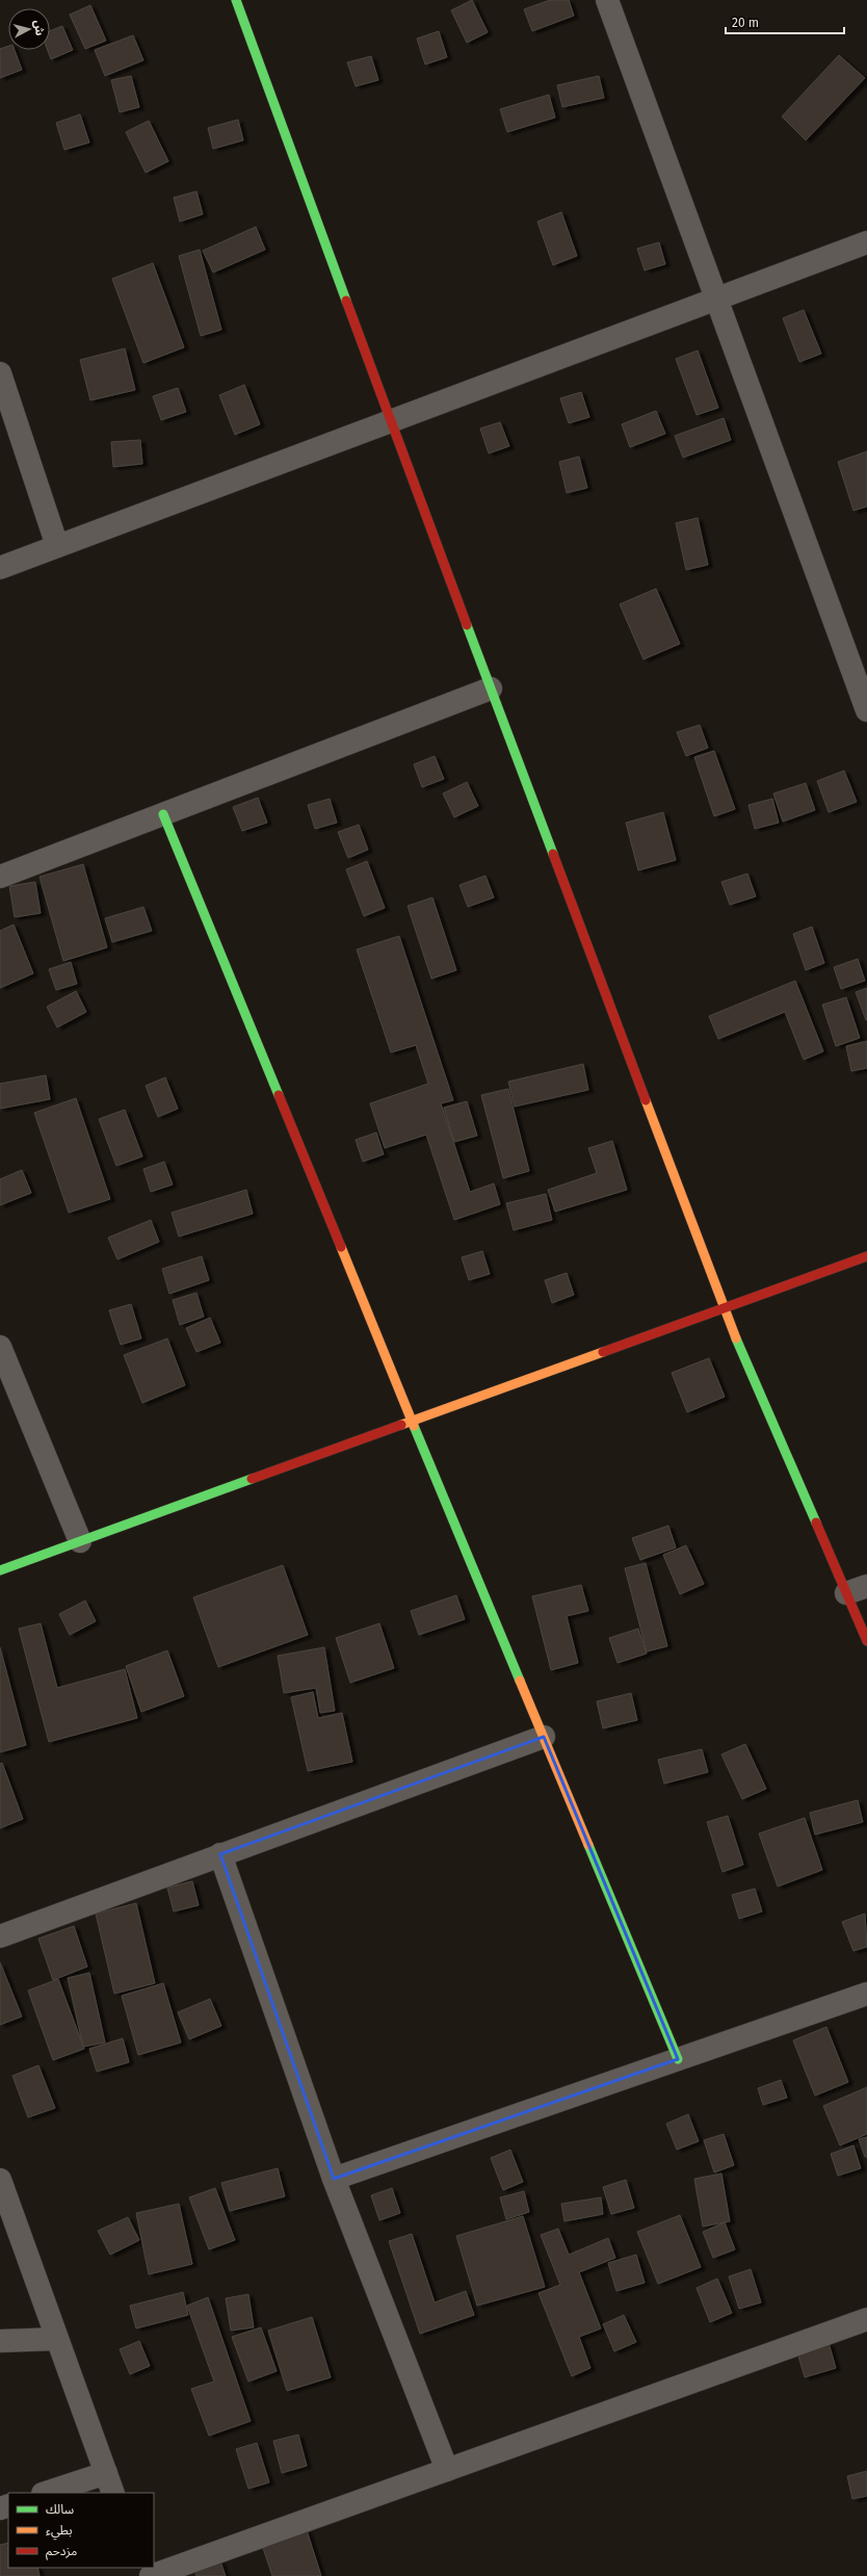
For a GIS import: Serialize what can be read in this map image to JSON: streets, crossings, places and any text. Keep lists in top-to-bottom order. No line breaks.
{"legend":["سالك","بطيء","مزدحم"],"scale_bar":"20 m","north":"right"}
